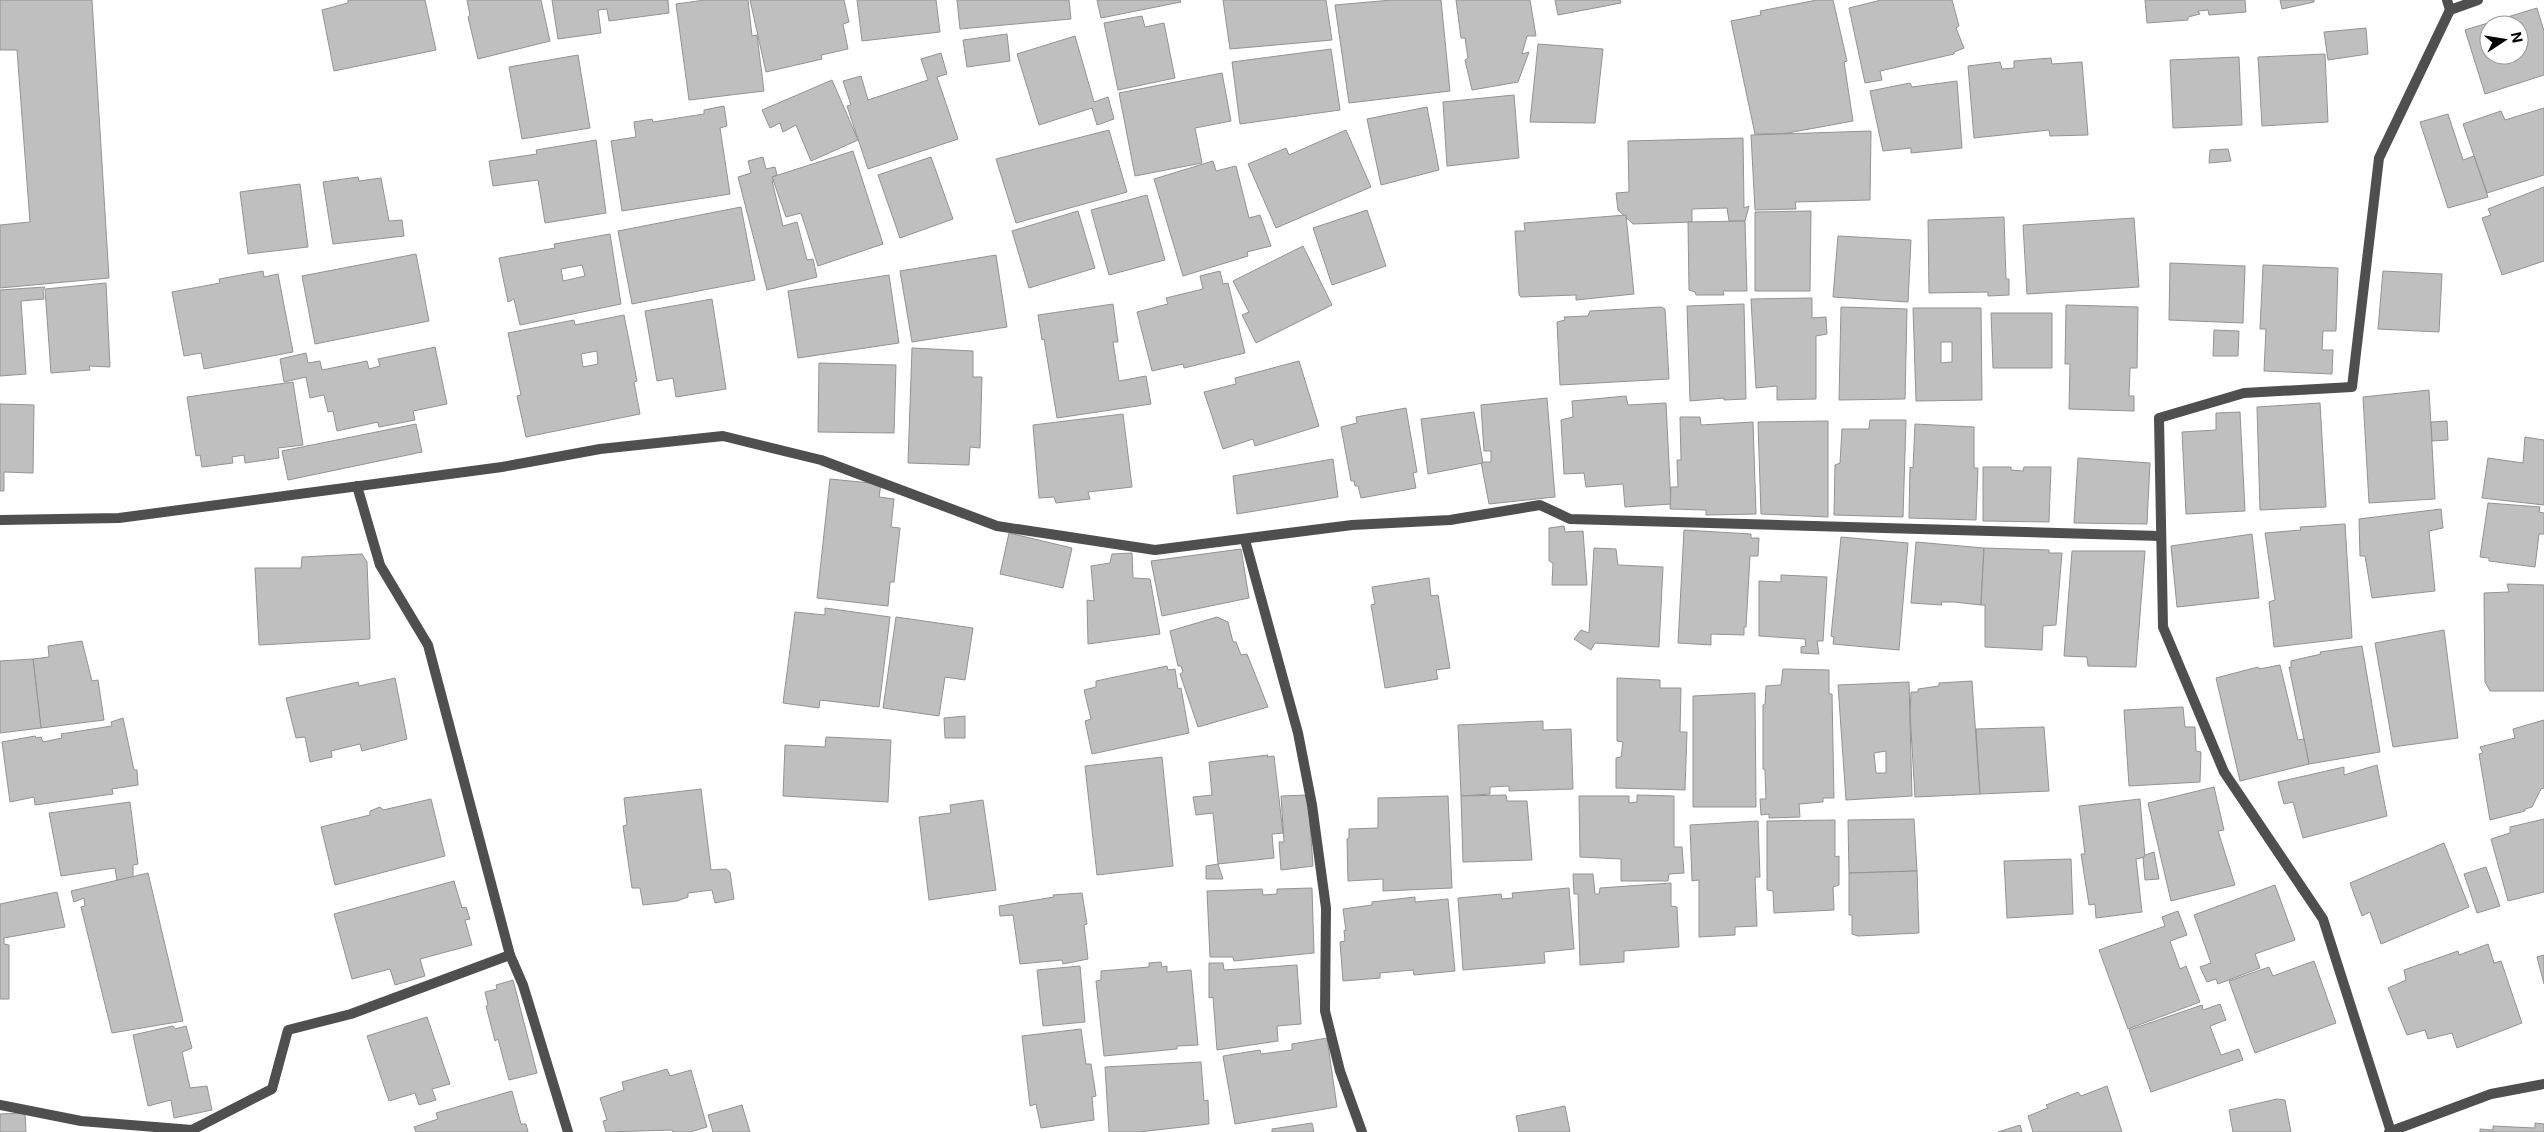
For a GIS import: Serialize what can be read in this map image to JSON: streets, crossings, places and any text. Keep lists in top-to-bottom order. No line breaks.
{"north":"right"}
